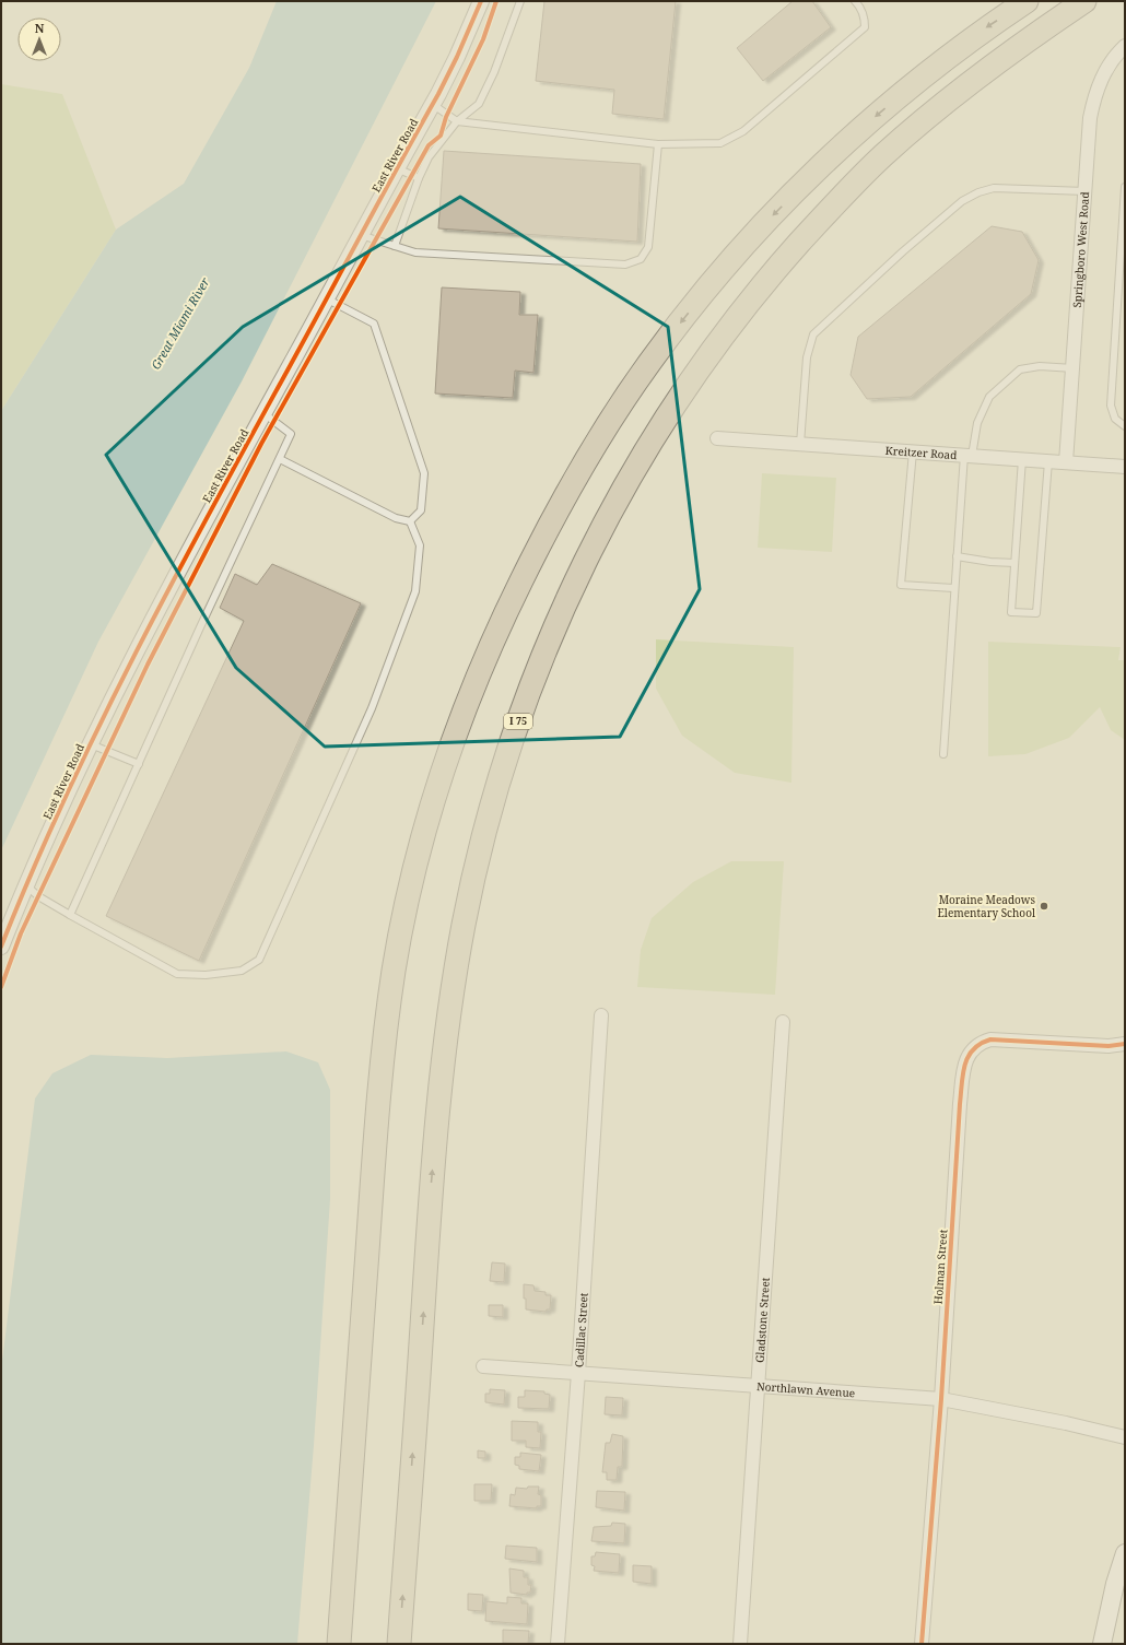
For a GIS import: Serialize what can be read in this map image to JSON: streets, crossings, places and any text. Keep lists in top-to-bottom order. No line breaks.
{"streets":{"highway":["I 75"],"street":["East River Road","Springboro West Road","Kreitzer Road","Holman Street","Gladstone Street","Cadillac Street","Northlawn Avenue"]},"crossings":[["Springboro West Road","Kreitzer Road"],["Holman Street","Northlawn Avenue"],["Gladstone Street","Northlawn Avenue"],["Cadillac Street","Northlawn Avenue"]],"water":["Great Miami River"],"places":["Moraine Meadows Elementary School"],"north":"top"}
